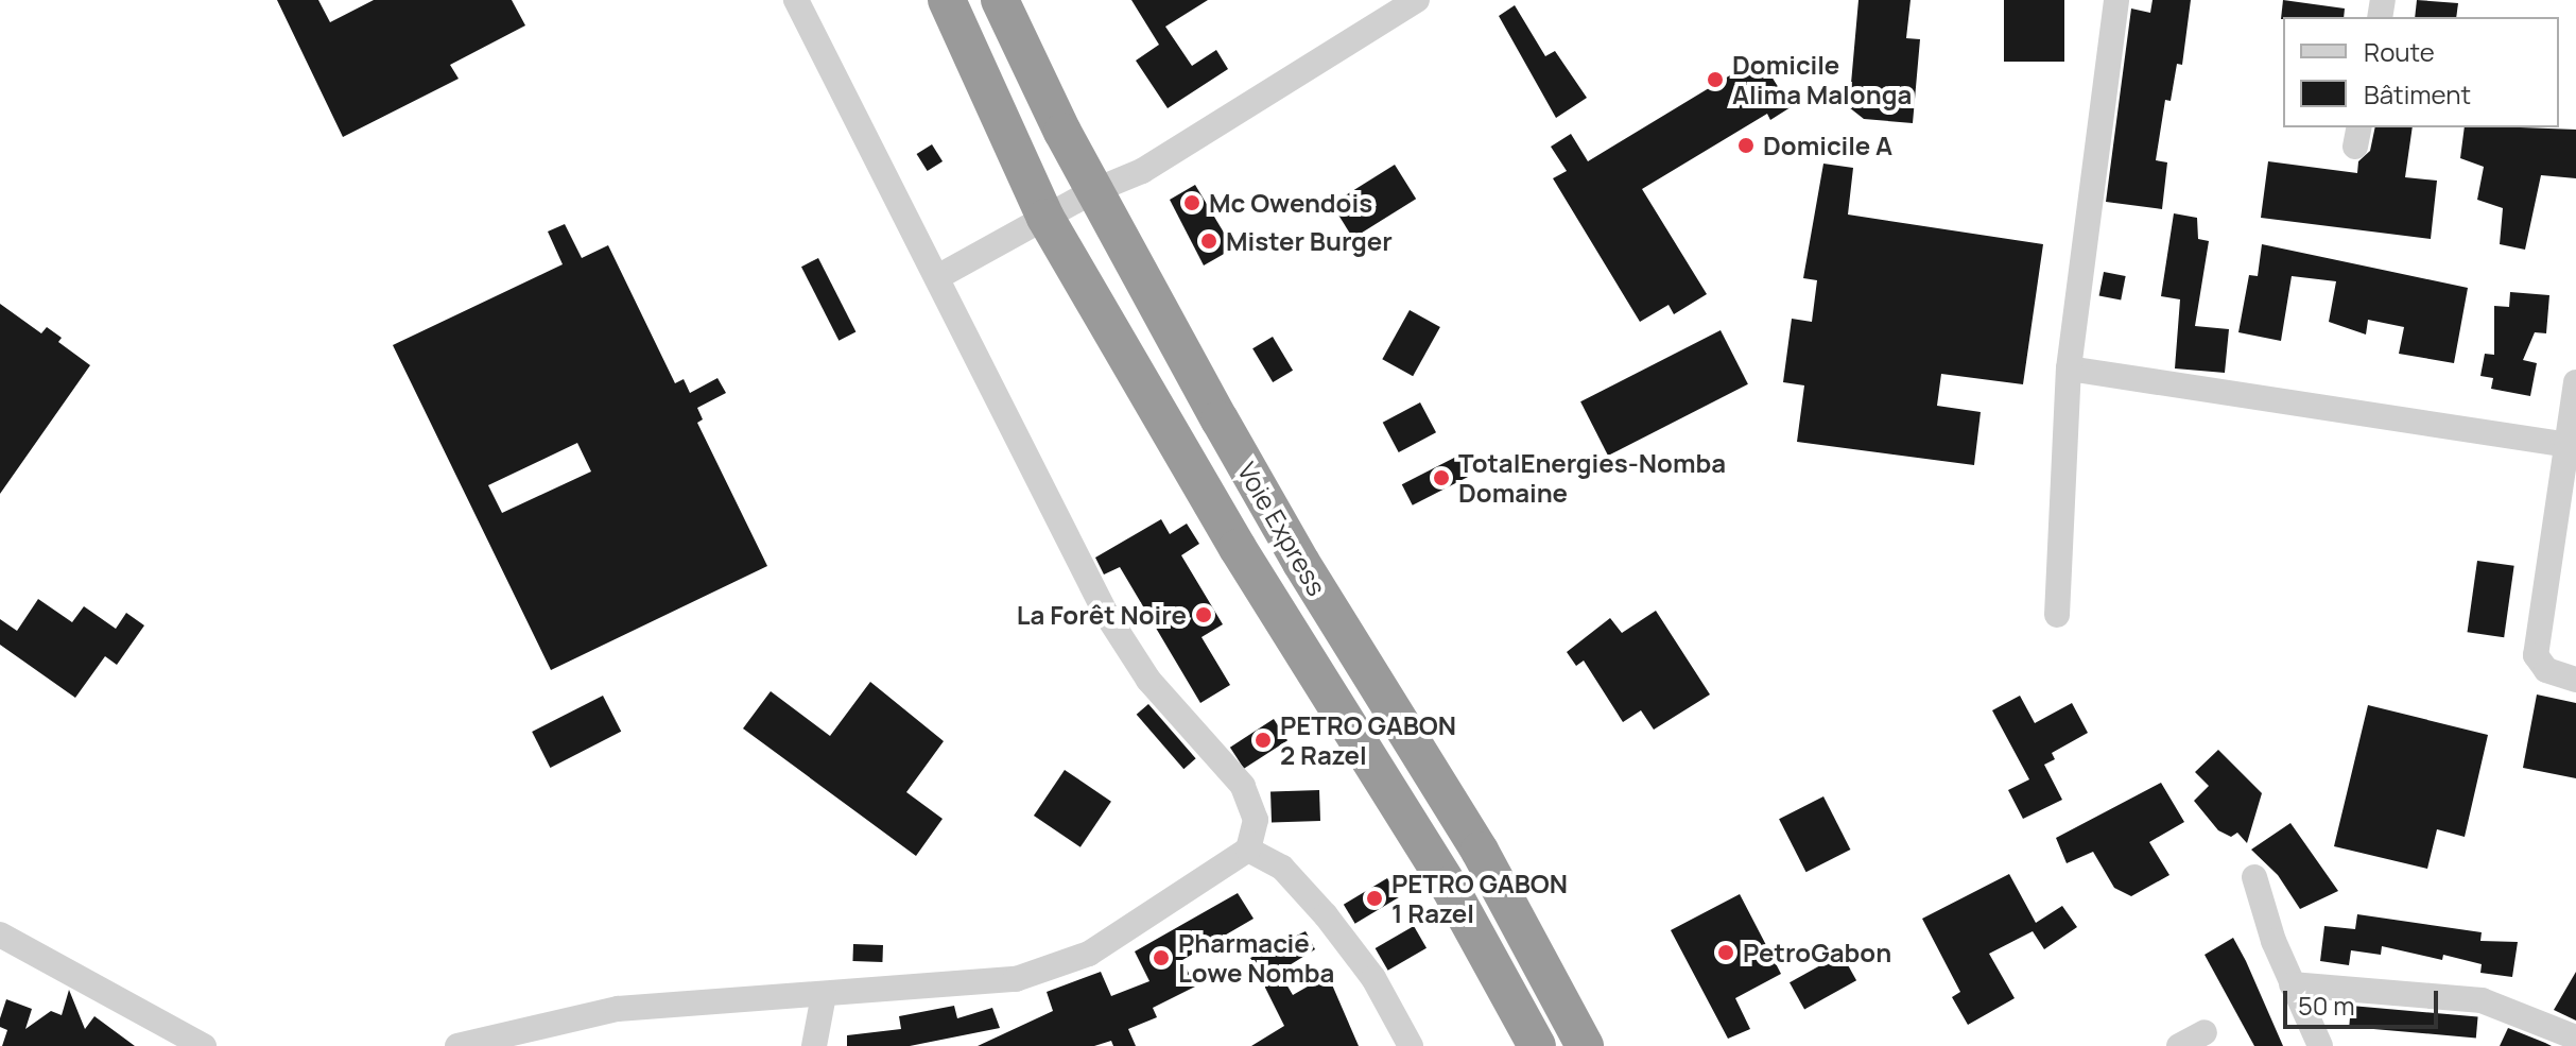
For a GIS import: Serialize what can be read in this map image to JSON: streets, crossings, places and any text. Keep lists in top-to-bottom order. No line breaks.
{"streets":{"highway":["Voie Express"]},"places":["Domicile Alima Malonga","Domicile A","Mc Owendois","Mister Burger","TotalEnergies-Nomba Domaine","La Forêt Noire","PETRO GABON 2 Razel","PETRO GABON 1 Razel","PetroGabon","Pharmacie Lowe Nomba"],"legend":["Route","Bâtiment"],"scale_bar":"50 m"}
